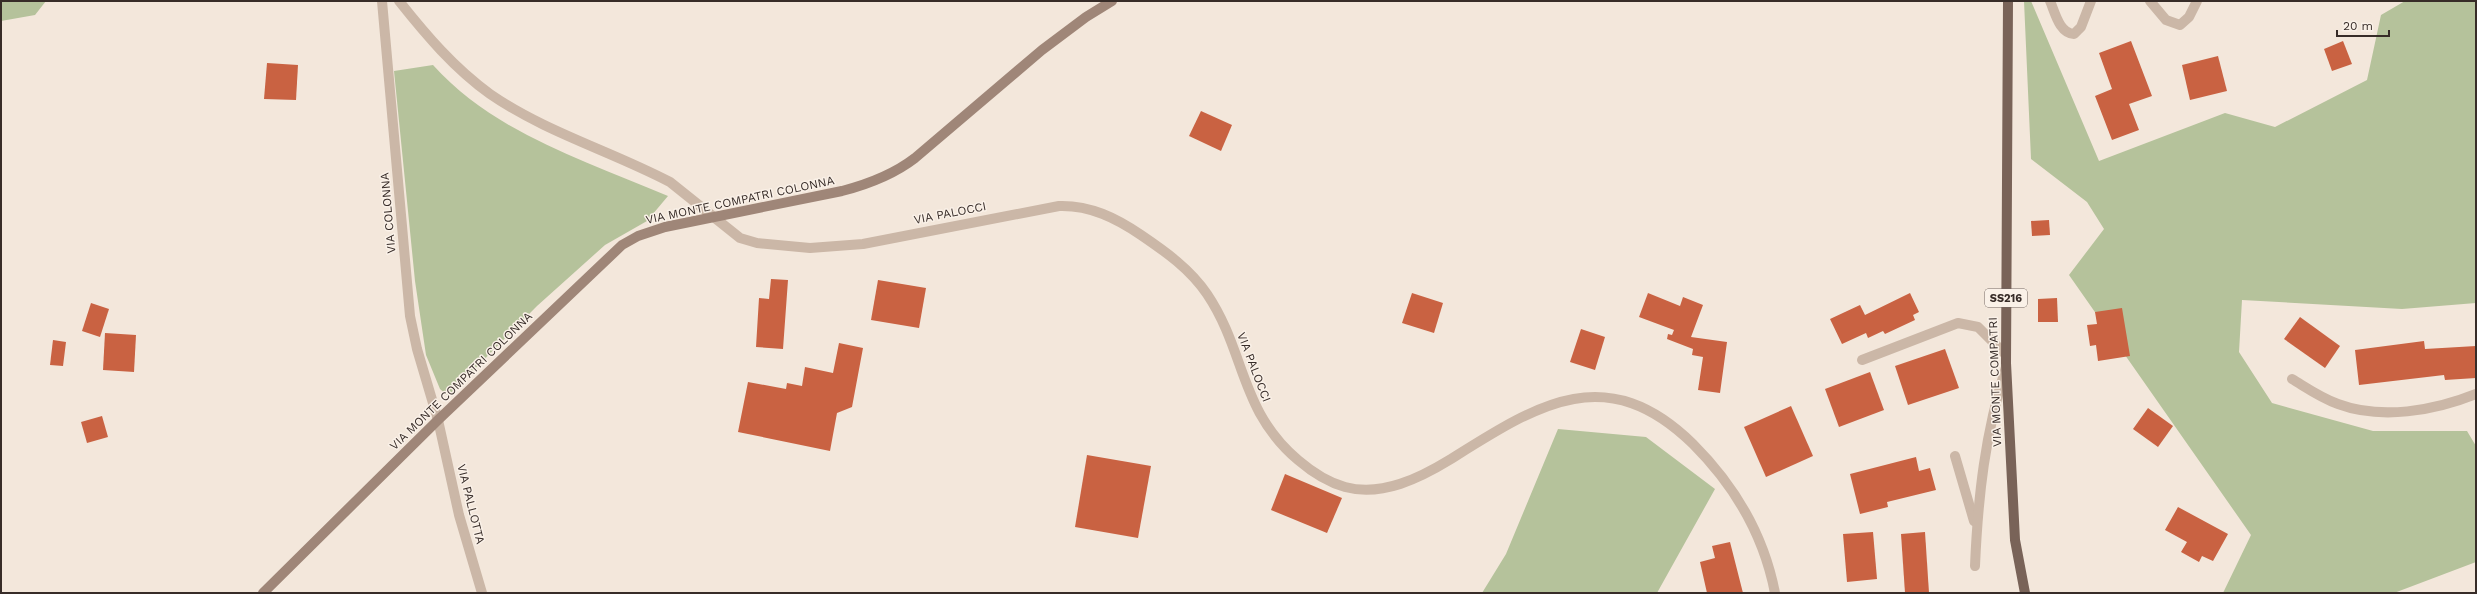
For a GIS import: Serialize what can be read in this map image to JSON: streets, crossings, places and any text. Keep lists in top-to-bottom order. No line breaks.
{"streets":{"main road":["SS216","VIA MONTE COMPATRI"],"street":["VIA MONTE COMPATRI COLONNA","VIA COLONNA","VIA PALOCCI","VIA PALLOTTA"]},"crossings":[["VIA MONTE COMPATRI COLONNA","VIA COLONNA"],["VIA MONTE COMPATRI COLONNA","VIA PALOCCI"],["VIA MONTE COMPATRI COLONNA","VIA PALLOTTA"],["VIA COLONNA","VIA PALLOTTA"]],"scale_bar":"20 m"}
